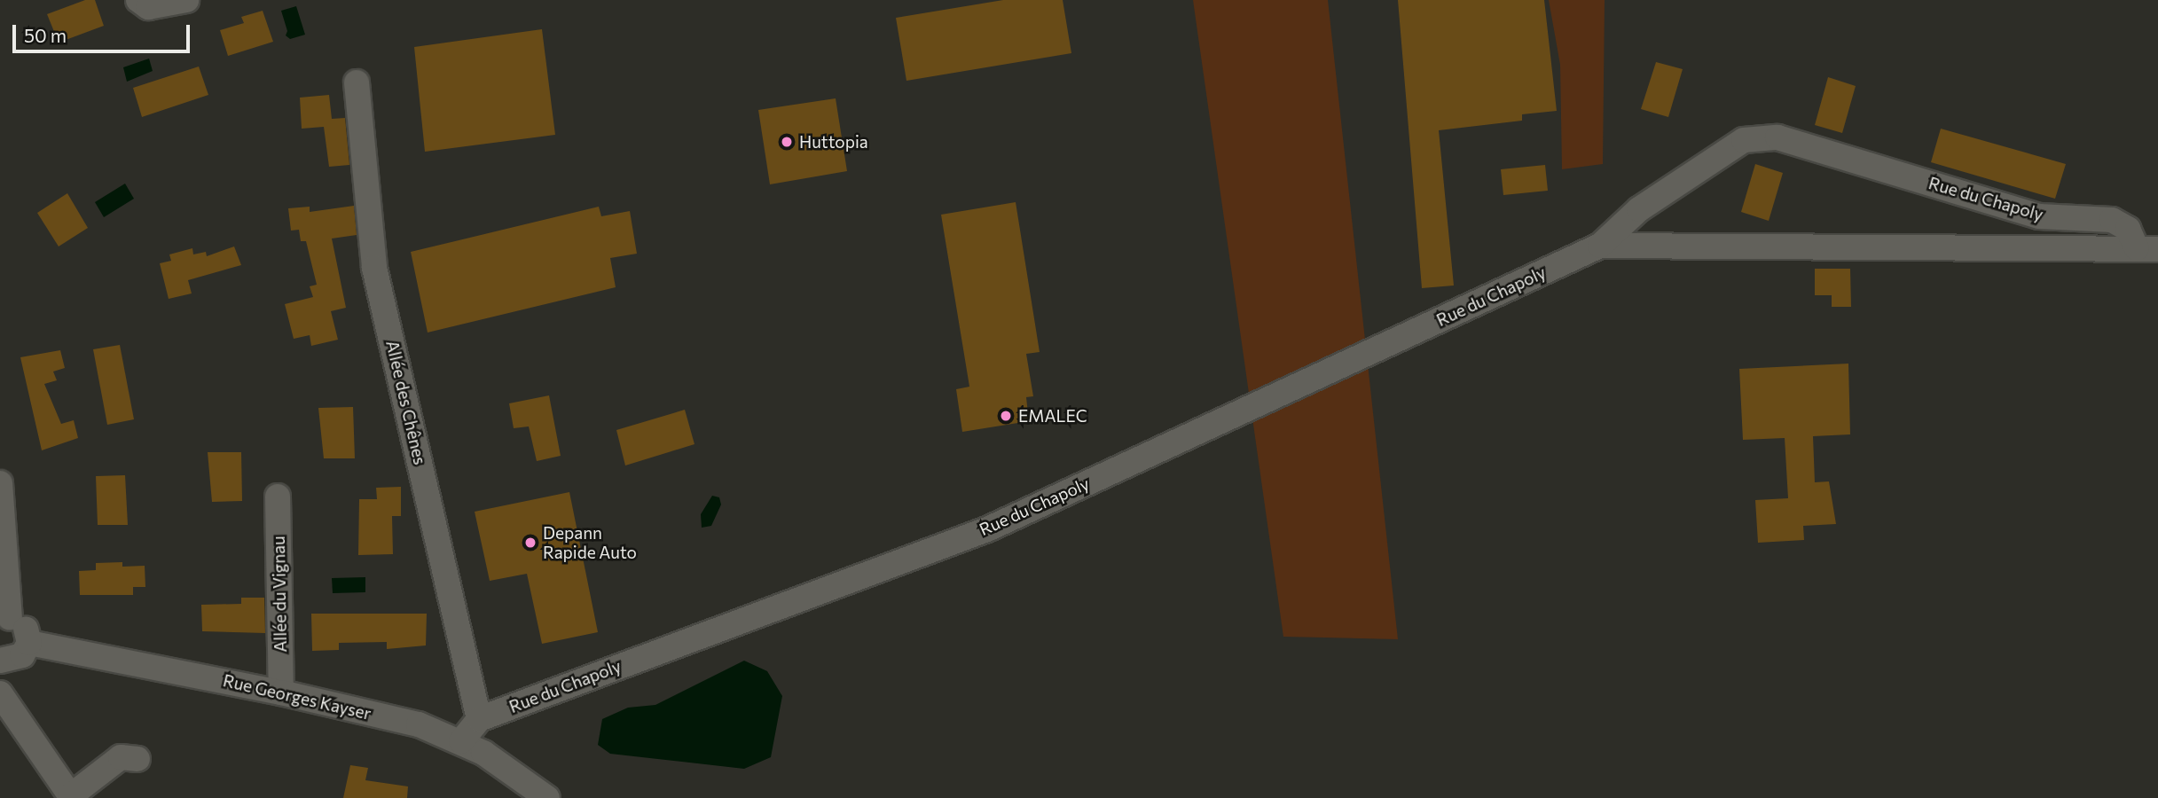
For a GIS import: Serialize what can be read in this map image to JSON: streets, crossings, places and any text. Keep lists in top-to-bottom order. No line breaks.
{"streets":{"street":["Rue du Chapoly","Allée des Chênes","Allée du Vignau","Rue Georges Kayser"]},"crossings":[["Rue du Chapoly","Allée des Chênes"],["Allée du Vignau","Rue Georges Kayser"]],"places":["Huttopia","EMALEC","Depann Rapide Auto"],"scale_bar":"50 m"}
